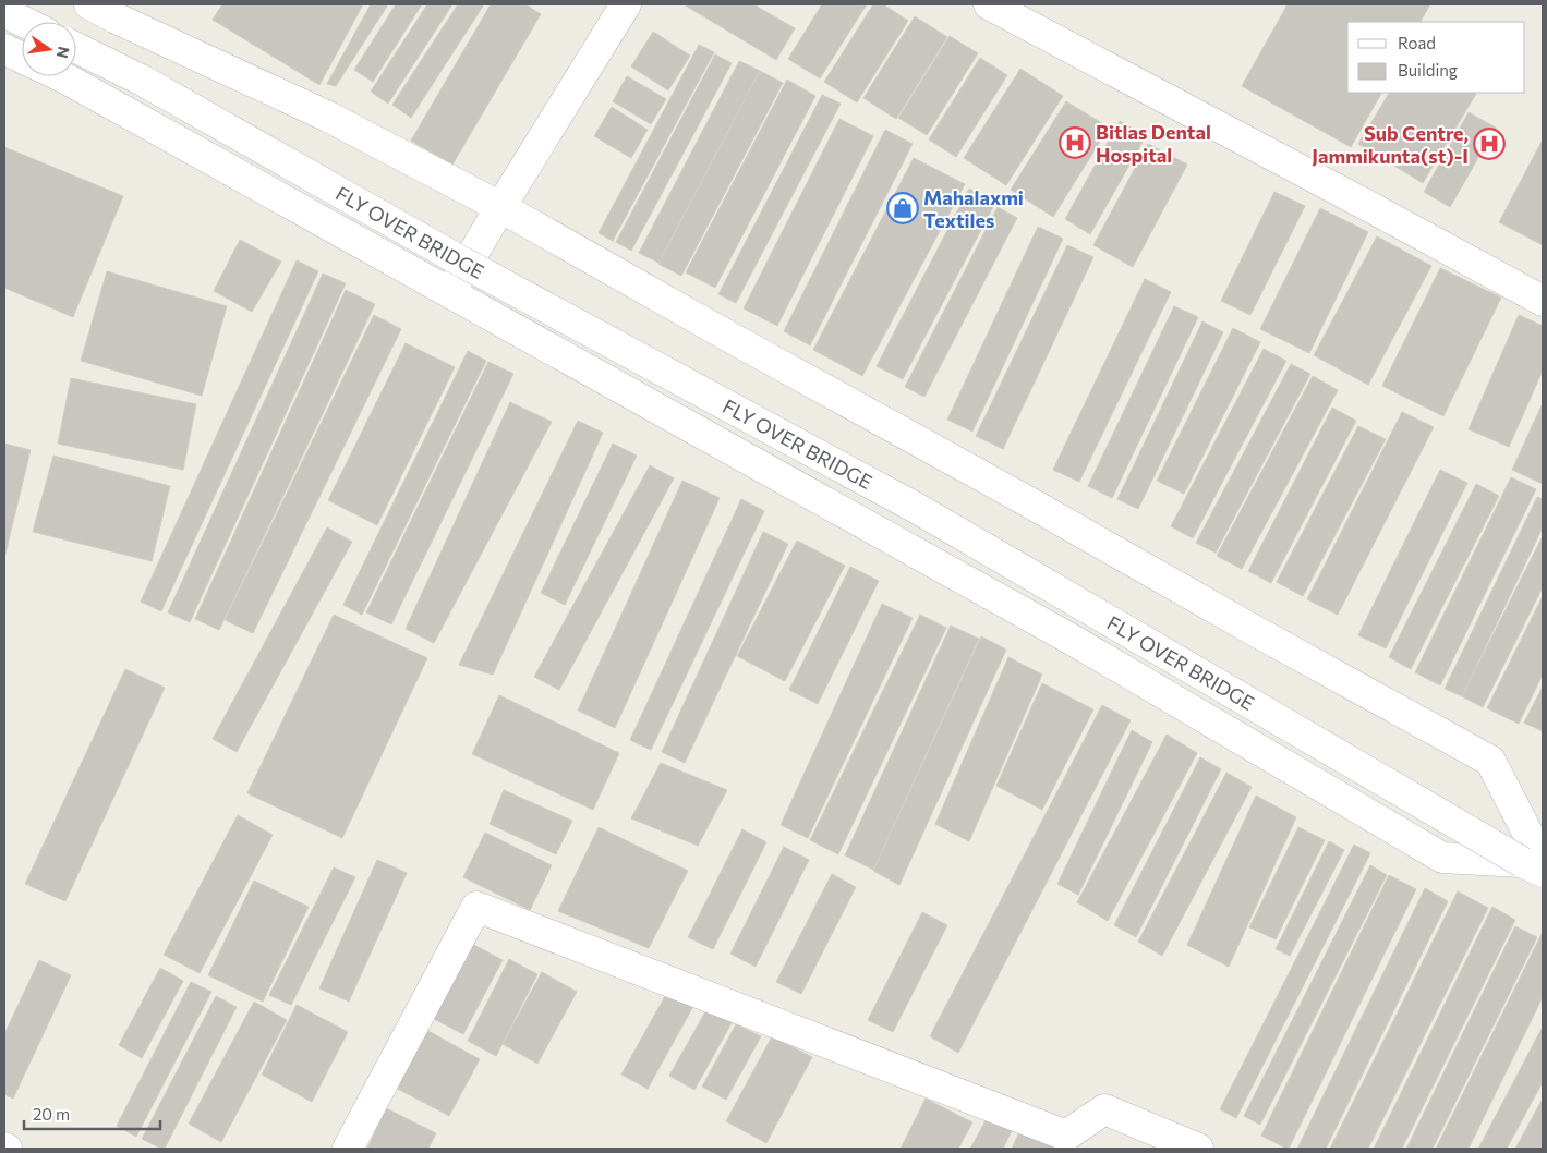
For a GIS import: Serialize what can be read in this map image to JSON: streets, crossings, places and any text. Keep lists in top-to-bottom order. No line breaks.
{"streets":{"street":["FLY OVER BRIDGE"]},"places":{"hospital":["Bitlas Dental Hospital","Sub Centre, Jammikunta(st)-I"],"shop":["Mahalaxmi Textiles"]},"legend":["Road","Building"],"scale_bar":"20 m","north":"right"}
